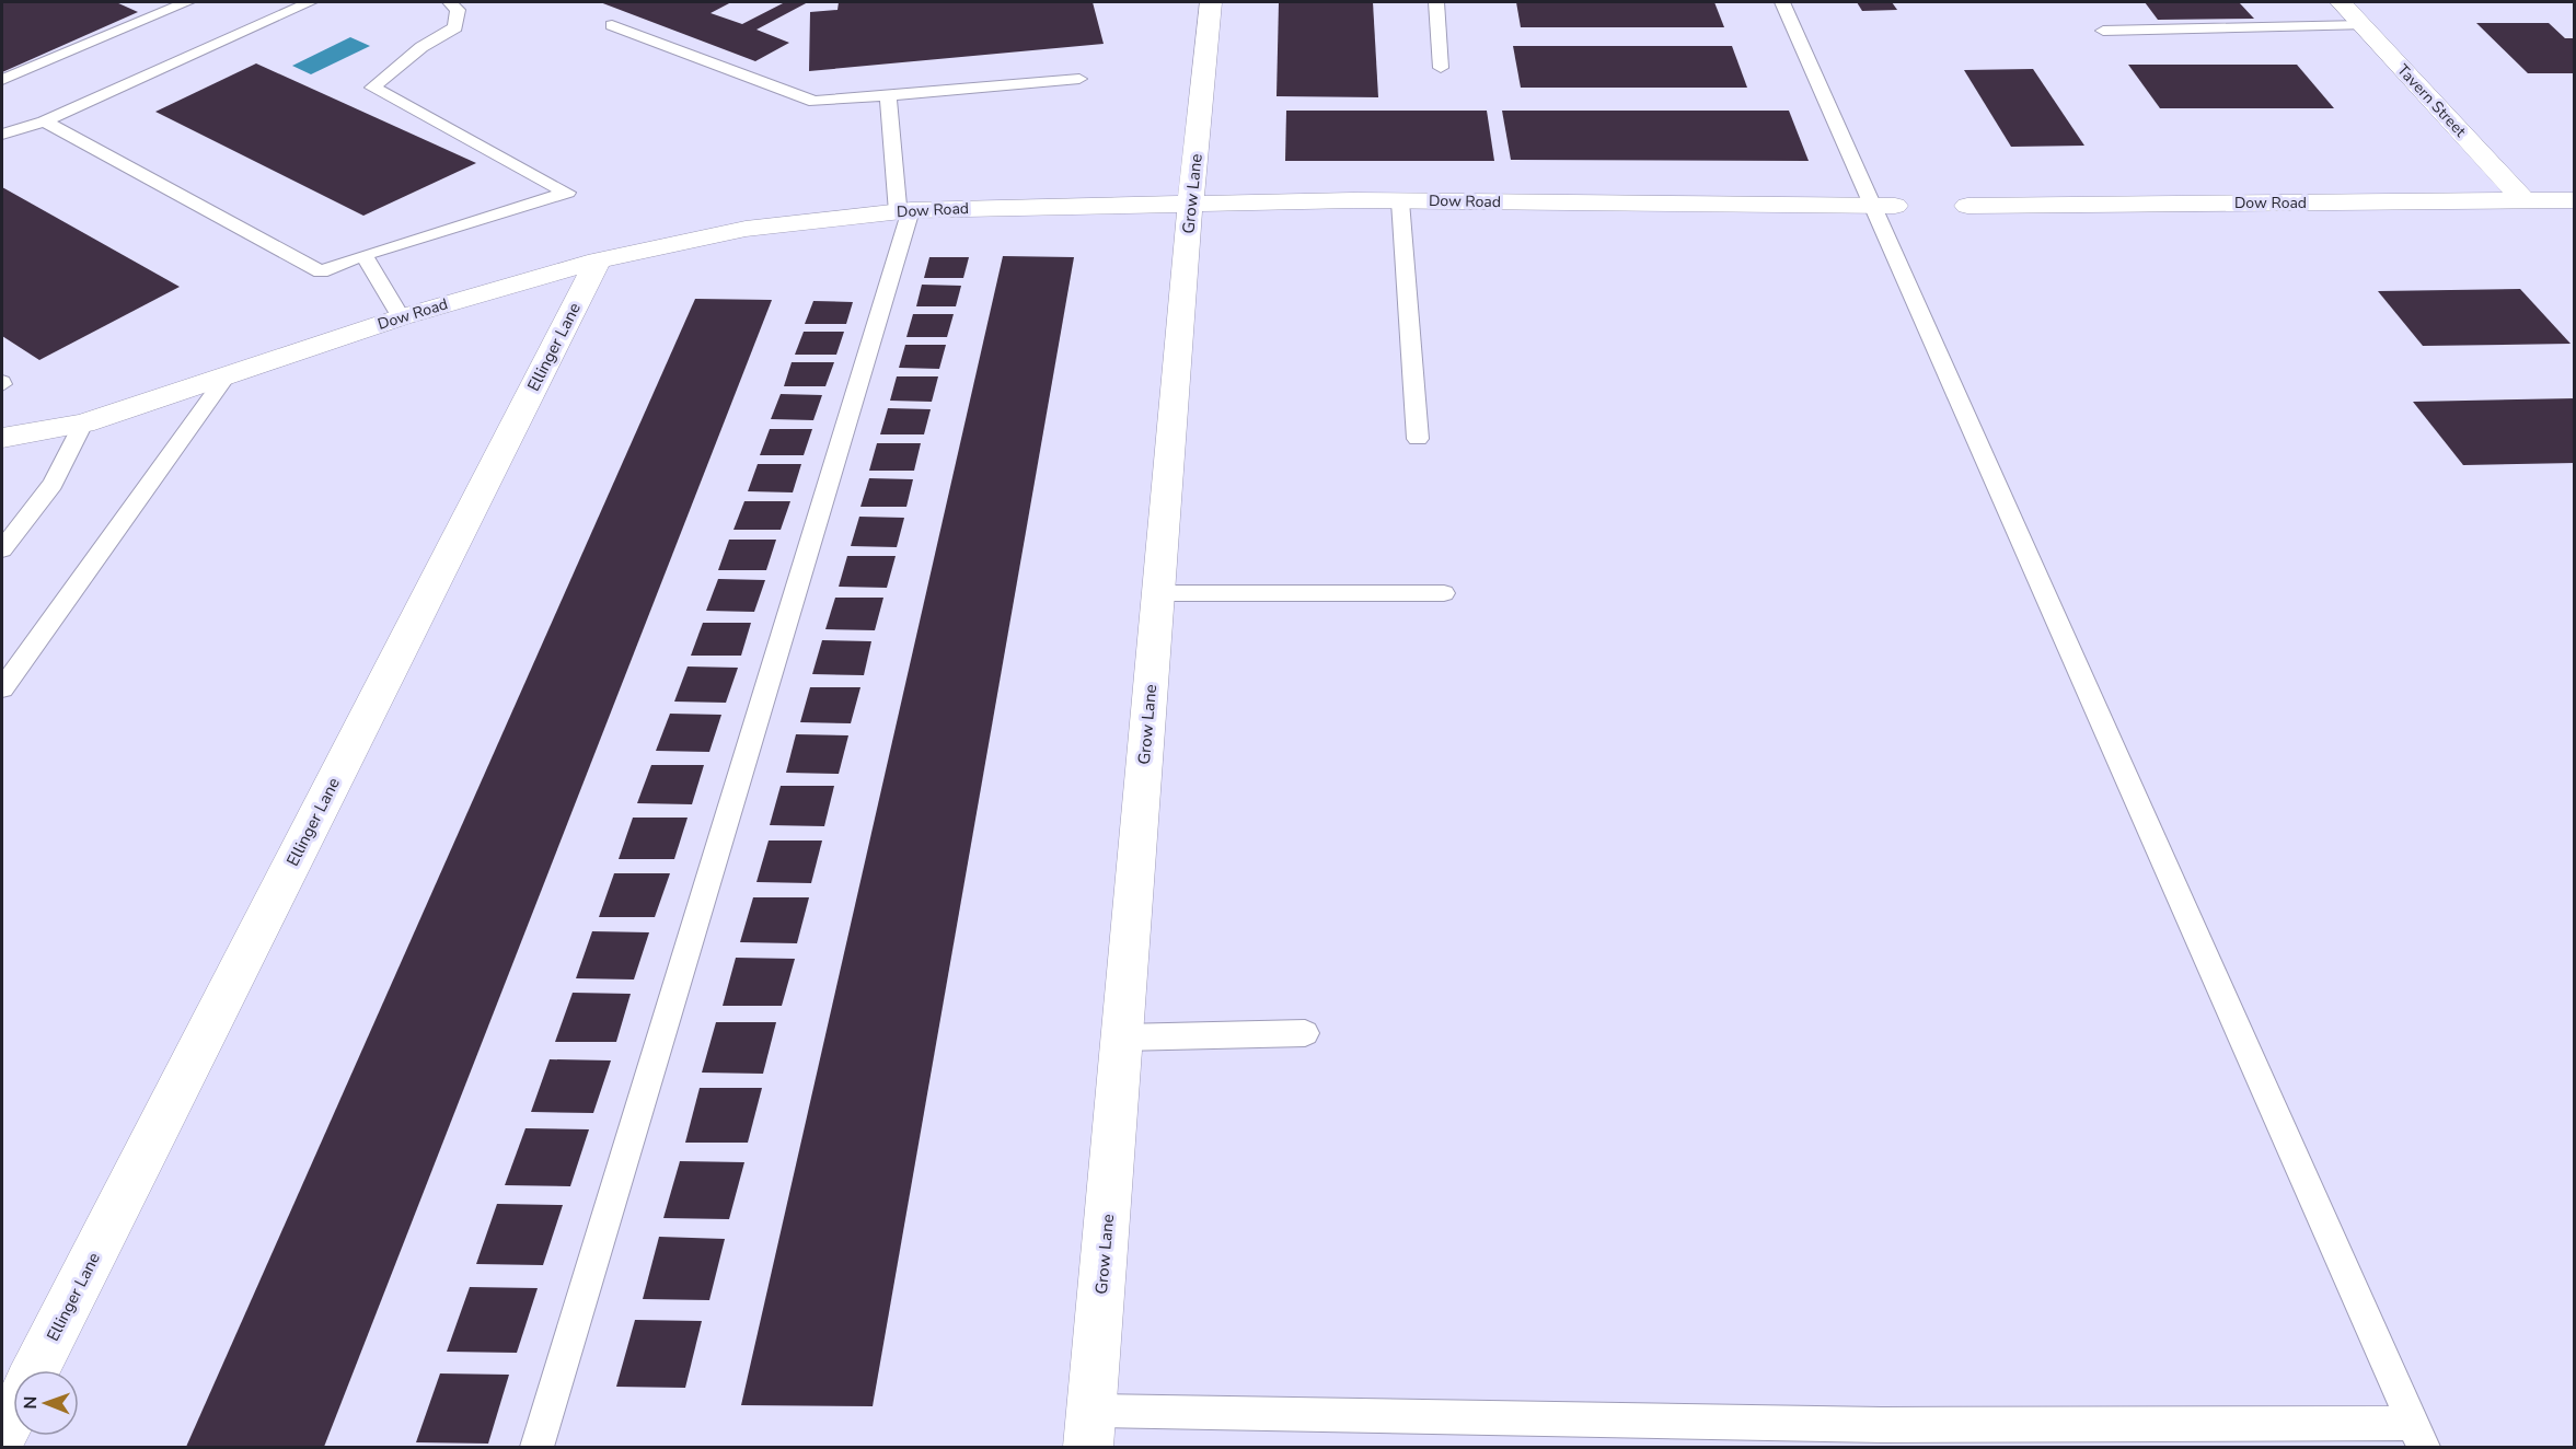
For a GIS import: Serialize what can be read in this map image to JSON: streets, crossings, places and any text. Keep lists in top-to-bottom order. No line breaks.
{"streets":{"street":["Tavern Street","Grow Lane","Dow Road","Ellinger Lane"]},"crossings":[["Tavern Street","Dow Road"],["Grow Lane","Dow Road"],["Dow Road","Ellinger Lane"]],"north":"left"}
